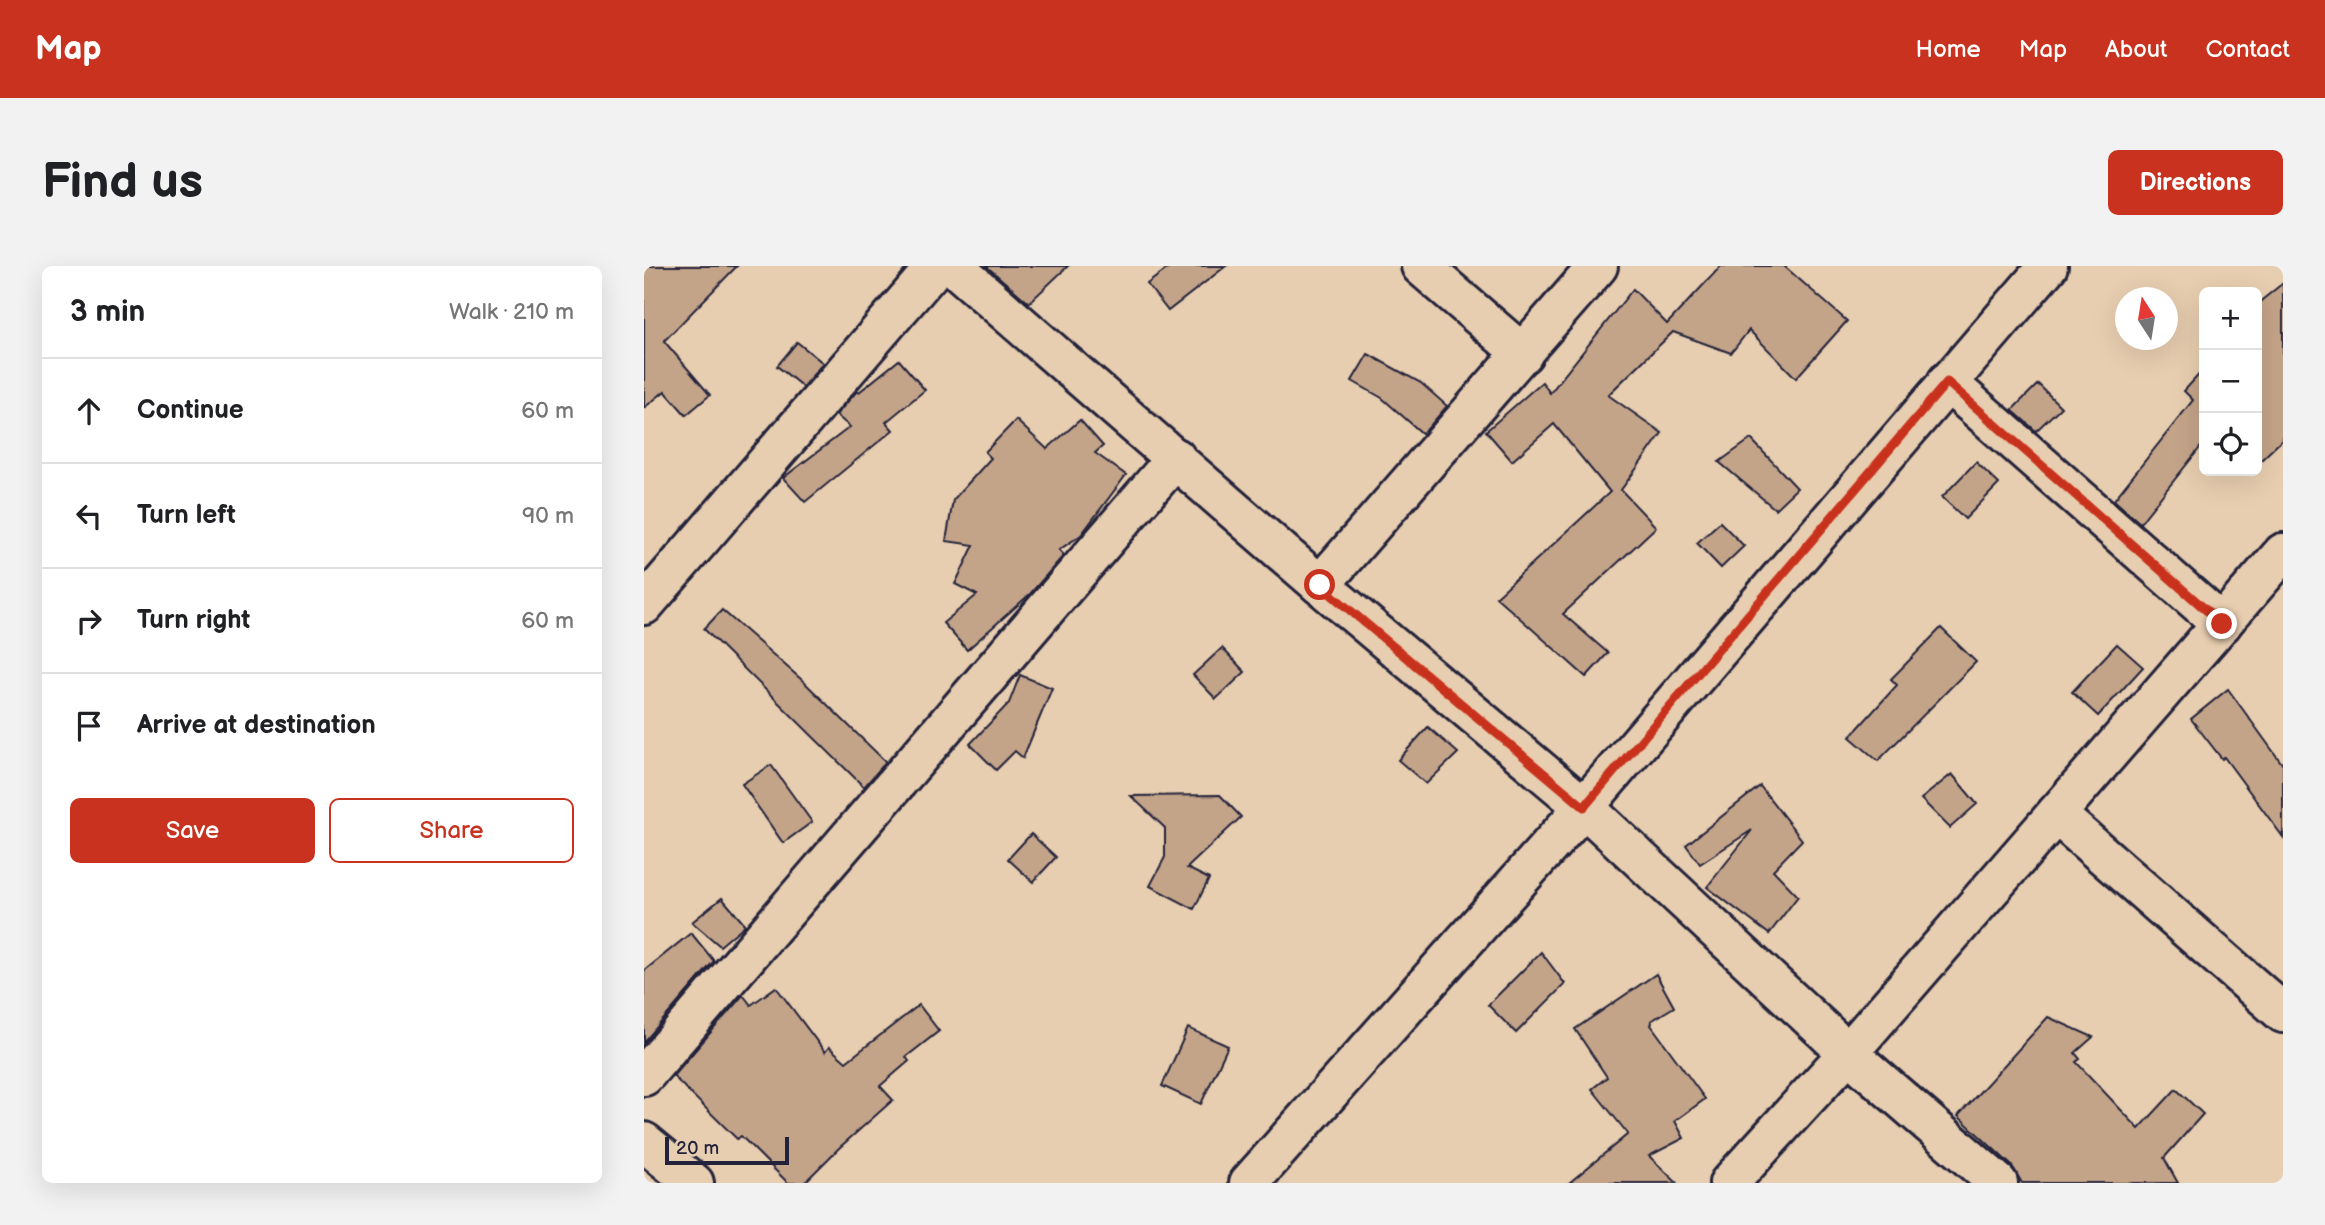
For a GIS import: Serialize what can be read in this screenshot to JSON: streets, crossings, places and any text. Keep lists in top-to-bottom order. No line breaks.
{"scale_bar":"20 m","north":"top","page":{"header":"Map","nav":["Home","Map","About","Contact"],"buttons":["Directions",["Save","Share"]],"title":"Find us","heading":["3 min","Walk · 210 m"],"map_buttons":["+","−"],"list":[["Continue","60 m"],["Turn left","90 m"],["Turn right","60 m"],"Arrive at destination"],"scale":"20 m"}}
